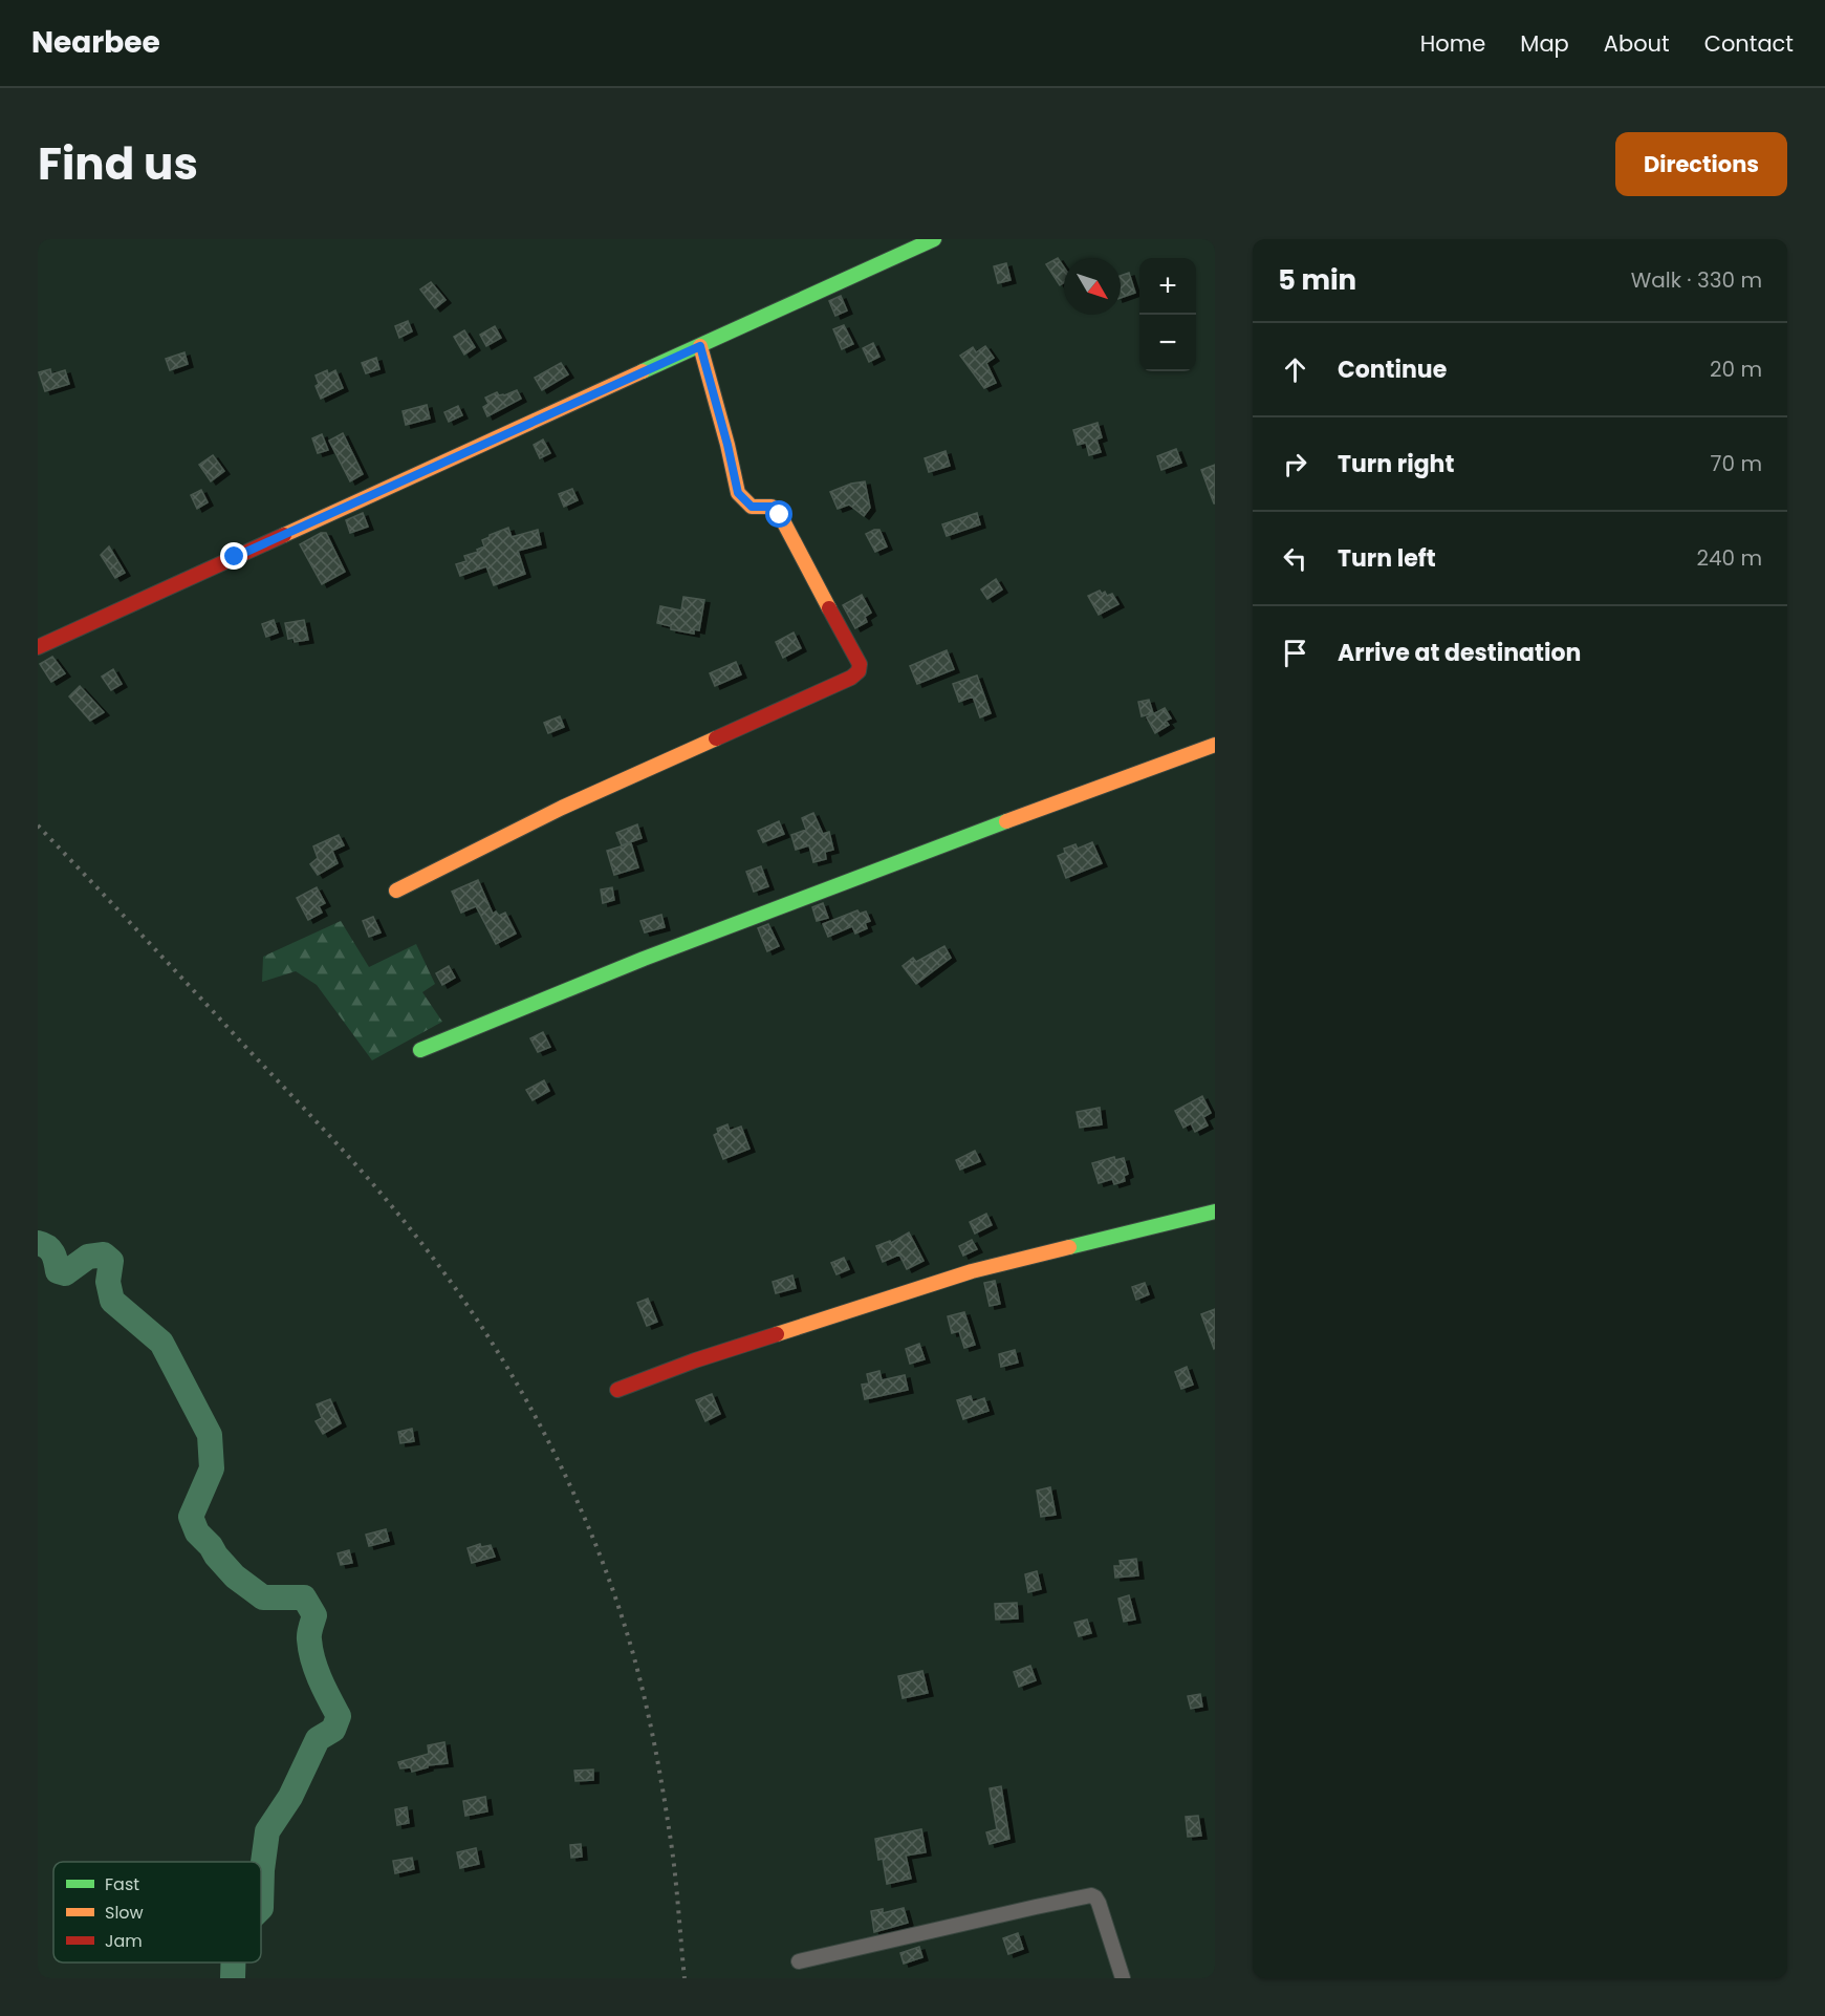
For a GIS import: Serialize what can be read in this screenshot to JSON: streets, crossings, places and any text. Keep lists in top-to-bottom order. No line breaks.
{"legend":["Fast","Slow","Jam"],"north":"bottom right","page":{"header":"Nearbee","nav":["Home","Map","About","Contact"],"title":"Find us","buttons":"Directions","heading":["5 min","Walk · 330 m"],"map_buttons":["+","−"],"list":[["Continue","20 m"],["Turn right","70 m"],["Turn left","240 m"],"Arrive at destination"]}}
